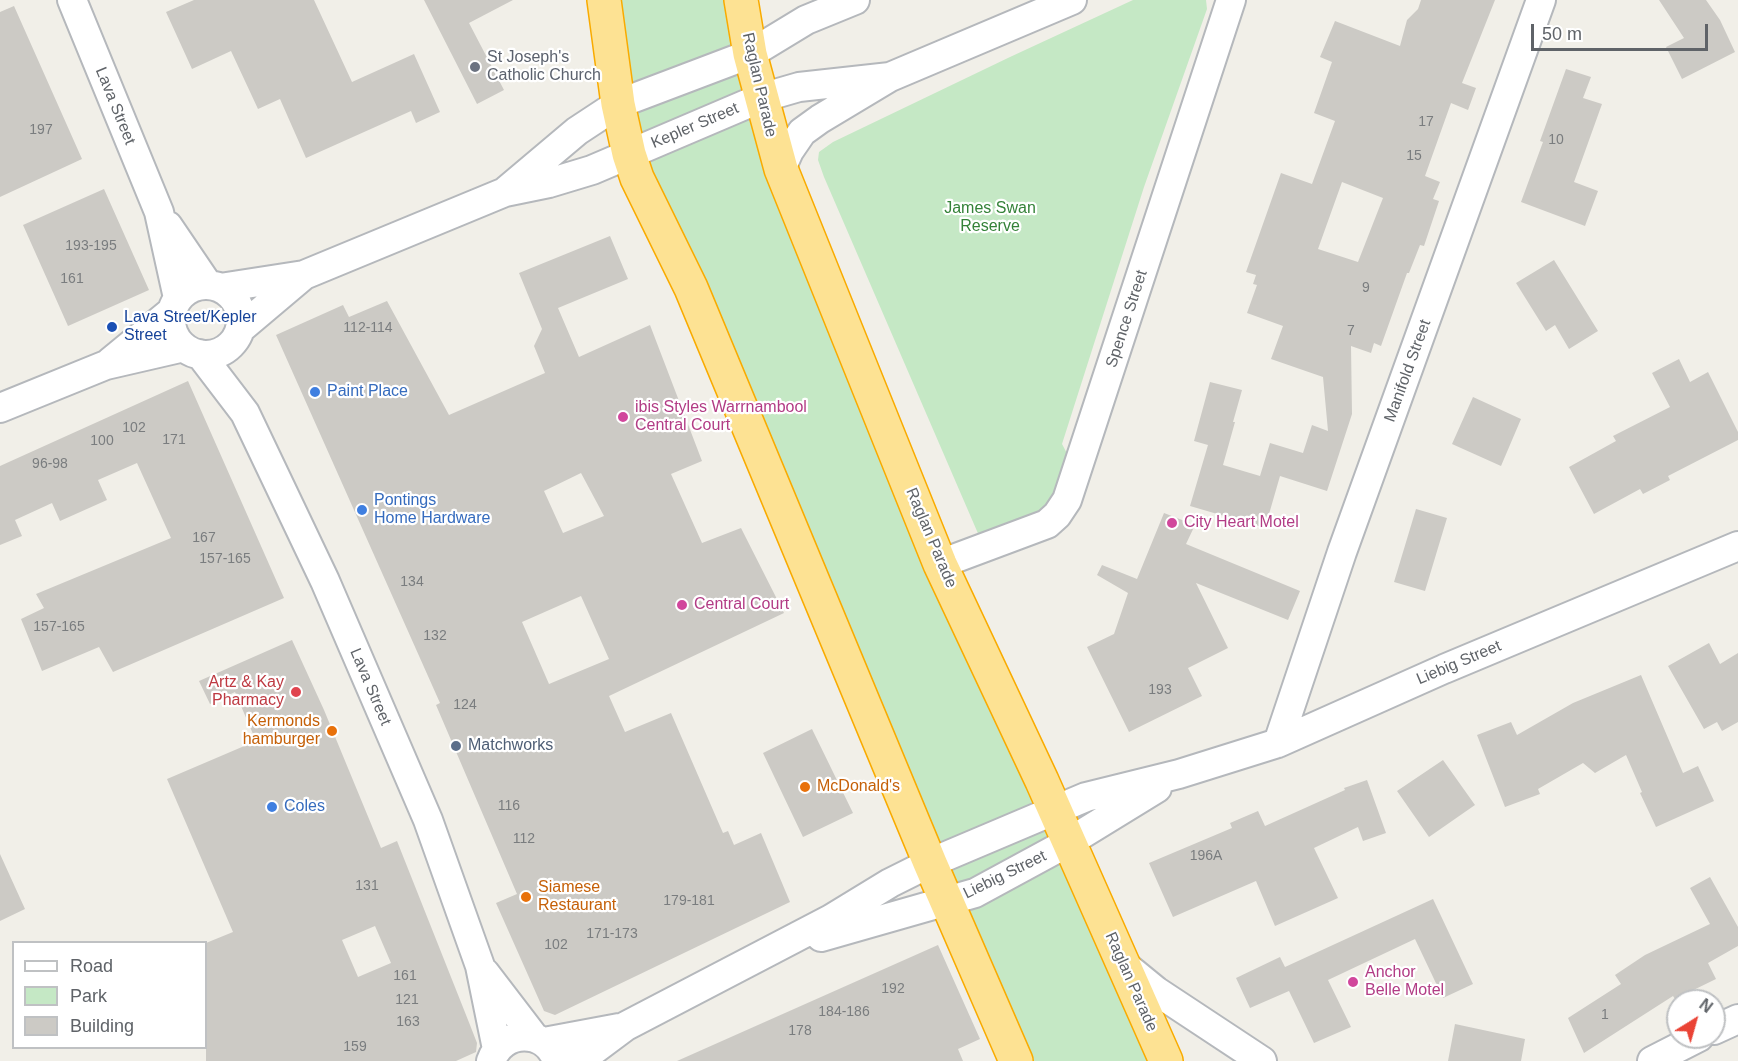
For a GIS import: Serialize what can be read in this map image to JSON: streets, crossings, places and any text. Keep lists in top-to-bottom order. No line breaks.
{"streets":{"highway":["Raglan Parade"],"street":["Lava Street","Kepler Street","Spence Street","Manifold Street","Liebig Street"]},"crossings":[["Raglan Parade","Kepler Street"],["Raglan Parade","Spence Street"],["Raglan Parade","Liebig Street"],["Lava Street","Kepler Street"],["Lava Street","Liebig Street"],["Manifold Street","Liebig Street"]],"parks":["James Swan Reserve"],"places":["St Joseph's Catholic Church","Lava Street/Kepler Street","Paint Place","ibis Styles Warrnambool Central Court","Pontings Home Hardware","City Heart Motel","Central Court","Artz & Kay Pharmacy","Kermonds hamburger","Matchworks","McDonald's","Coles","Siamese Restaurant","Anchor Belle Motel"],"house_numbers":["17","197","10","15","193-195","161","9","112-114","7","102","171","100","96-98","167","157-165","134","157-165","132","193","124","116","112","196A","131","179-181","171-173","102","161","192","121","184-186","1","163","178","159"],"legend":["Road","Park","Building"],"scale_bar":"50 m","north":"top right"}
